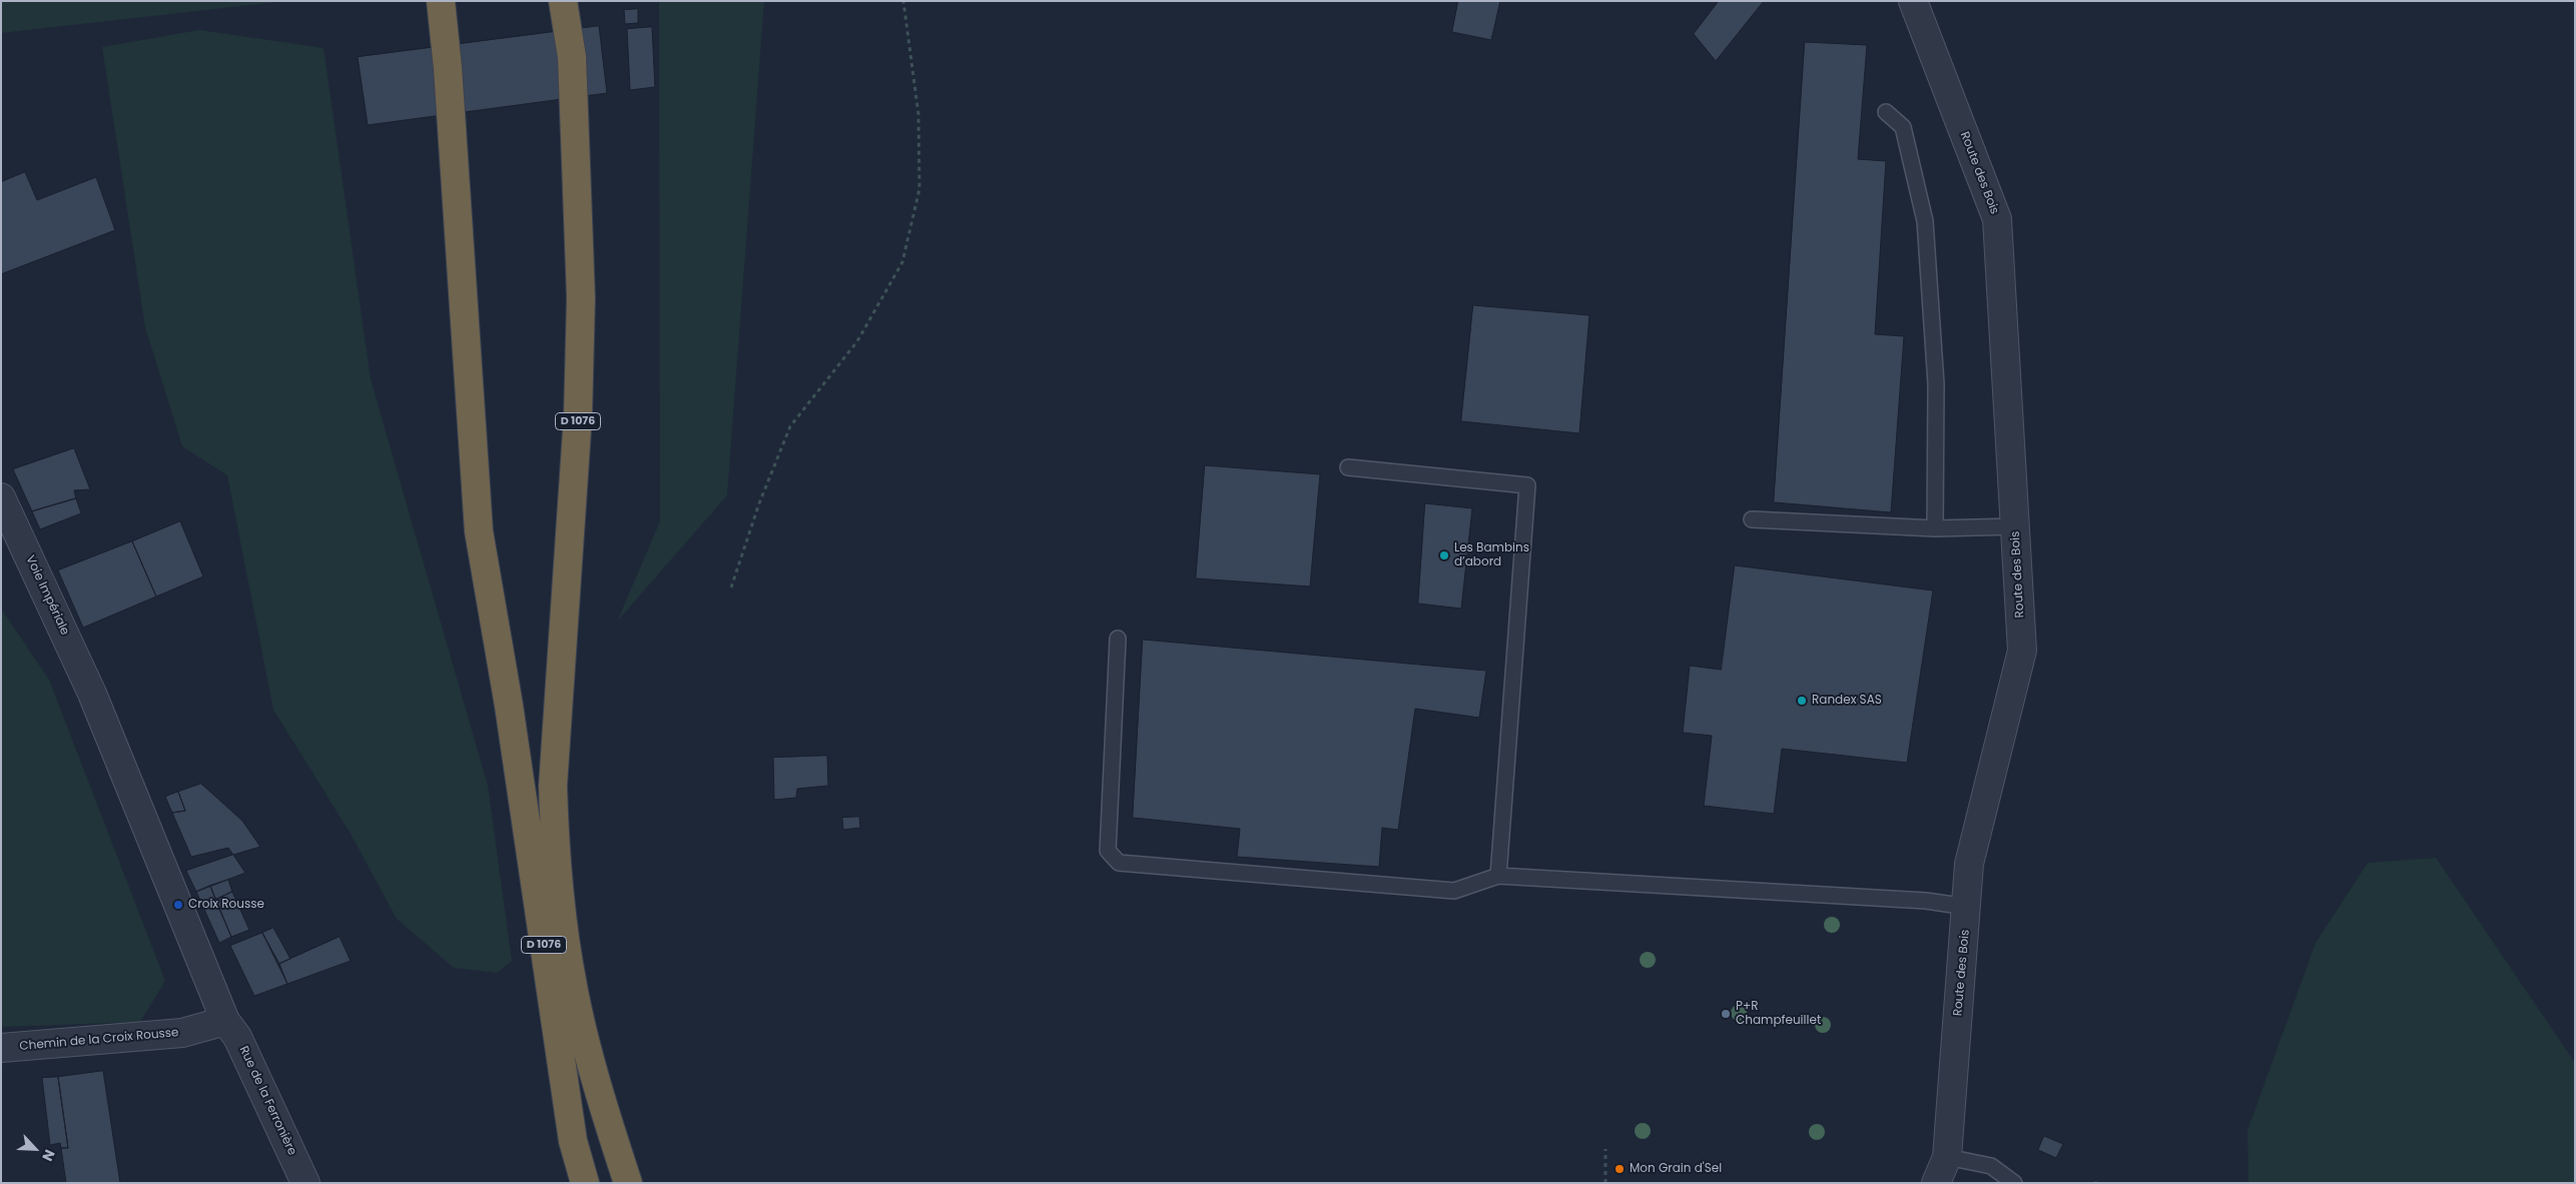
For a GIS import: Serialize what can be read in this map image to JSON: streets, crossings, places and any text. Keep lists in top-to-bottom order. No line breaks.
{"streets":{"highway":["D 1076"],"street":["Route des Bois","Voie Impériale","Chemin de la Croix Rousse","Rue de la Ferronière"]},"crossings":[["Voie Impériale","Chemin de la Croix Rousse"],["Voie Impériale","Rue de la Ferronière"],["Chemin de la Croix Rousse","Rue de la Ferronière"]],"places":["Les Bambins d’abord","Randex SAS","Croix Rousse","P+R Champfeuillet","Mon Grain d'Sel"],"north":"bottom right"}
